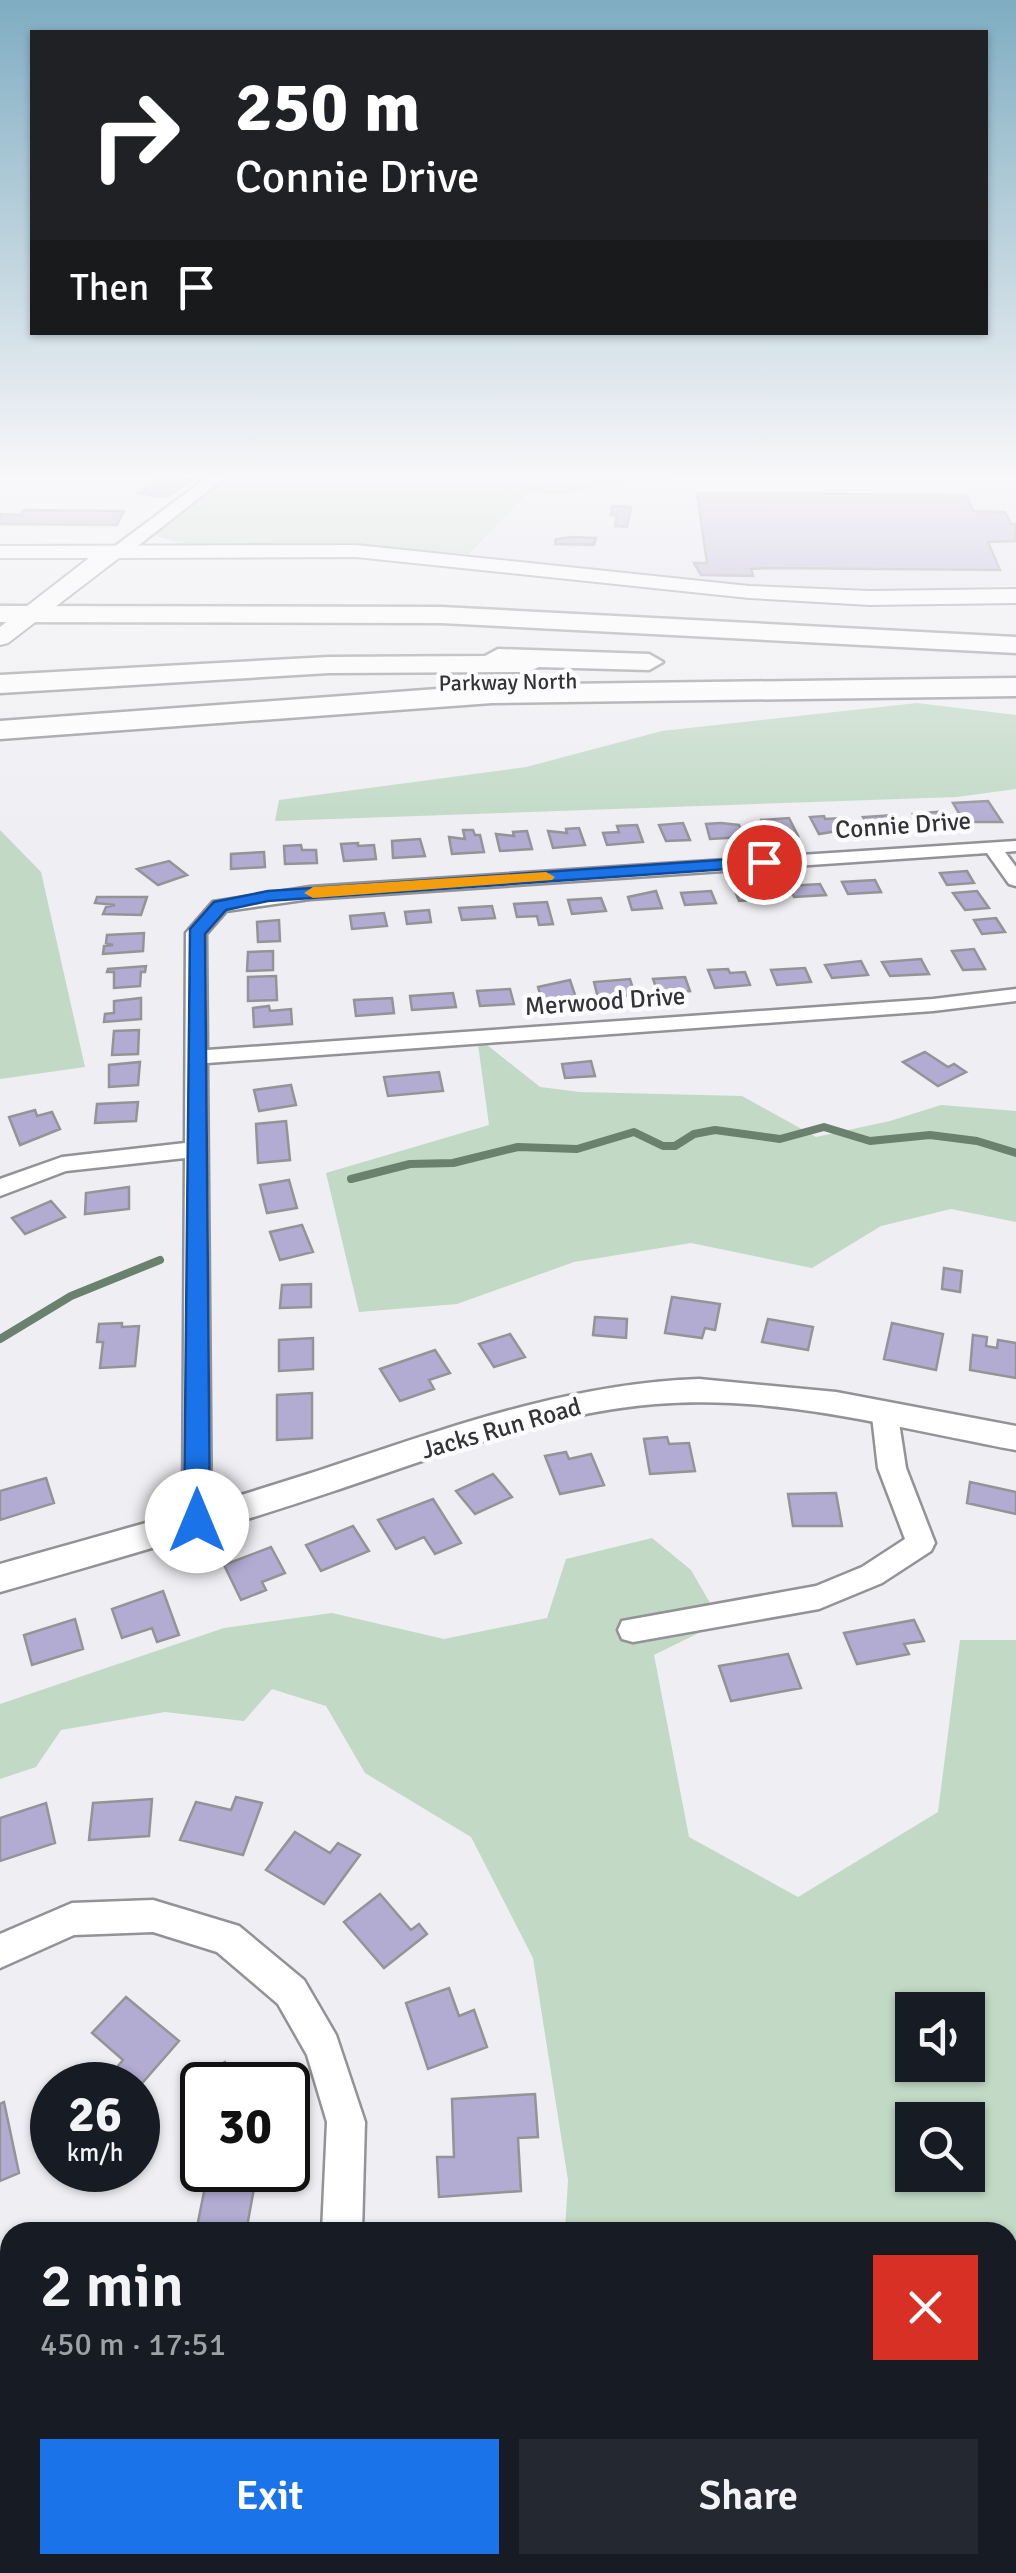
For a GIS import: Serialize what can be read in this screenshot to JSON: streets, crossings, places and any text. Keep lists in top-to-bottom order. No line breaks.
{"streets":{"highway":["Parkway North"],"street":["Connie Drive","Merwood Drive","Jacks Run Road"]},"crossings":[["Connie Drive","Merwood Drive"],["Connie Drive","Jacks Run Road"]],"page":{"turn":["250 m","Connie Drive"],"then":"Then","speed":"26 km/h","limit":"30","heading":["2 min","450 m · 17:51"],"buttons":["Exit","Share"]}}
